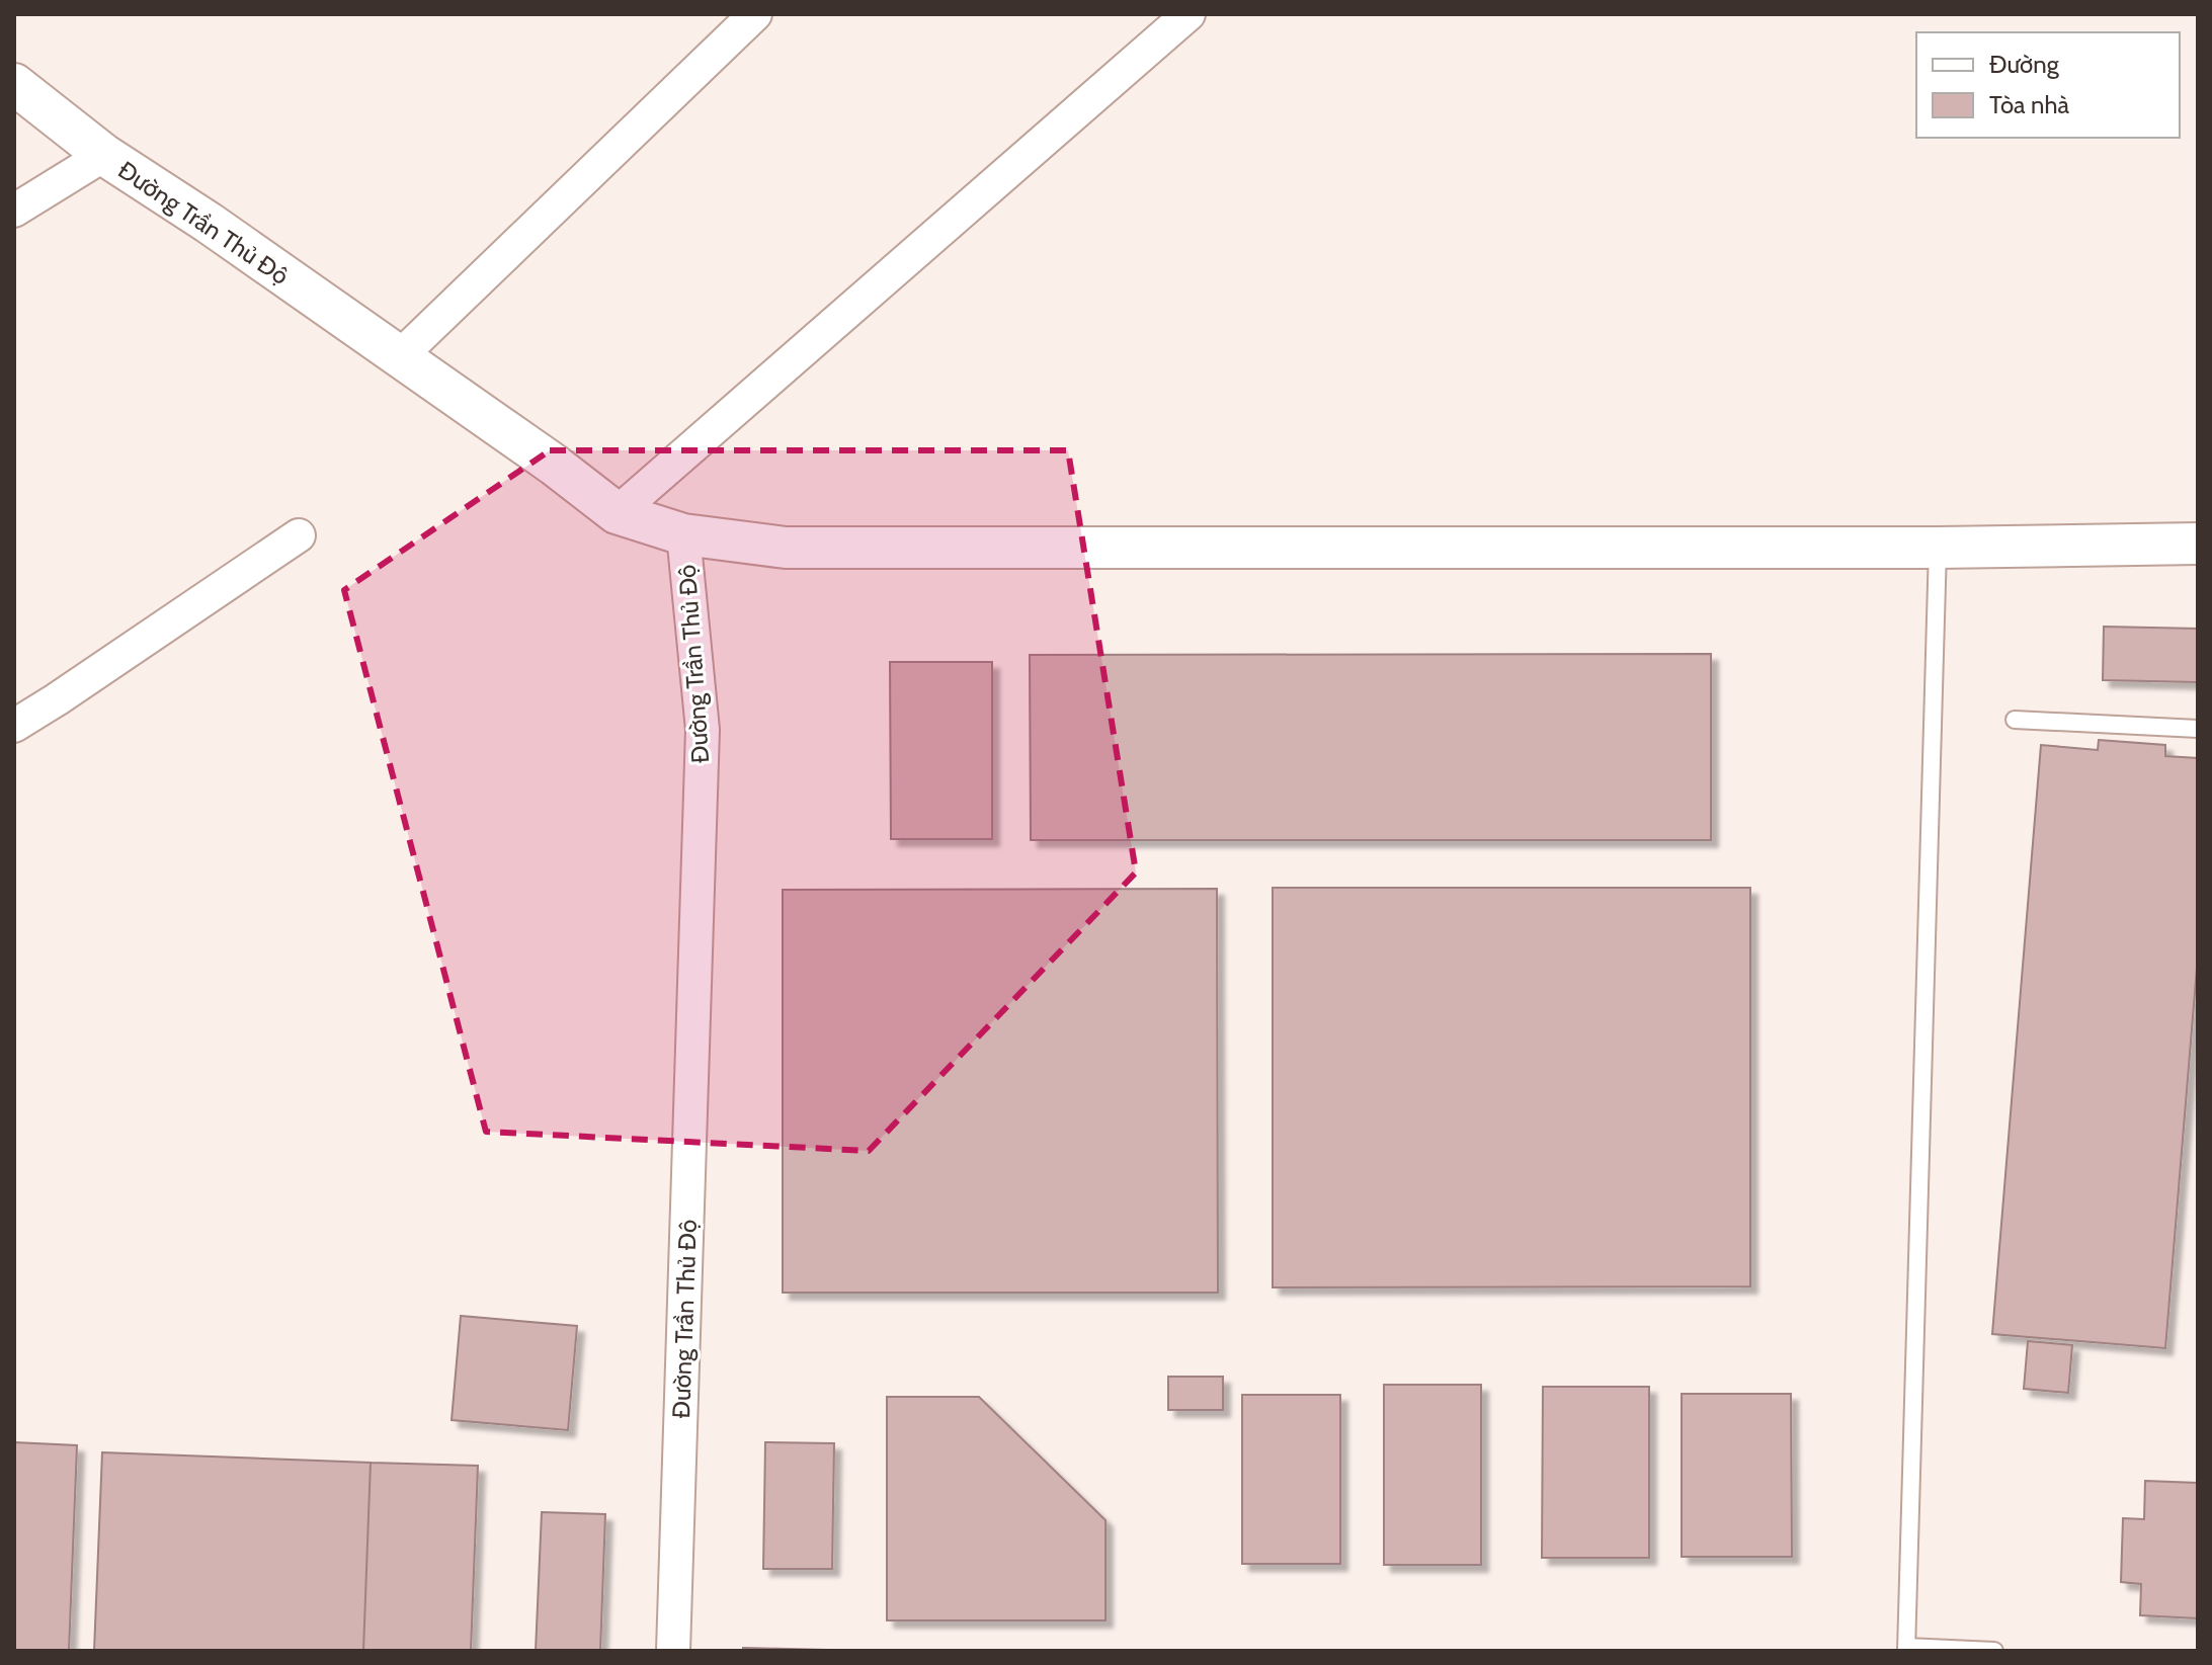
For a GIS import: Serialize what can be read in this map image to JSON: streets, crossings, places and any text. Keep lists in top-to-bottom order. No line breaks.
{"streets":{"street":["Đường Trần Thủ Độ"]},"legend":["Đường","Tòa nhà"]}
